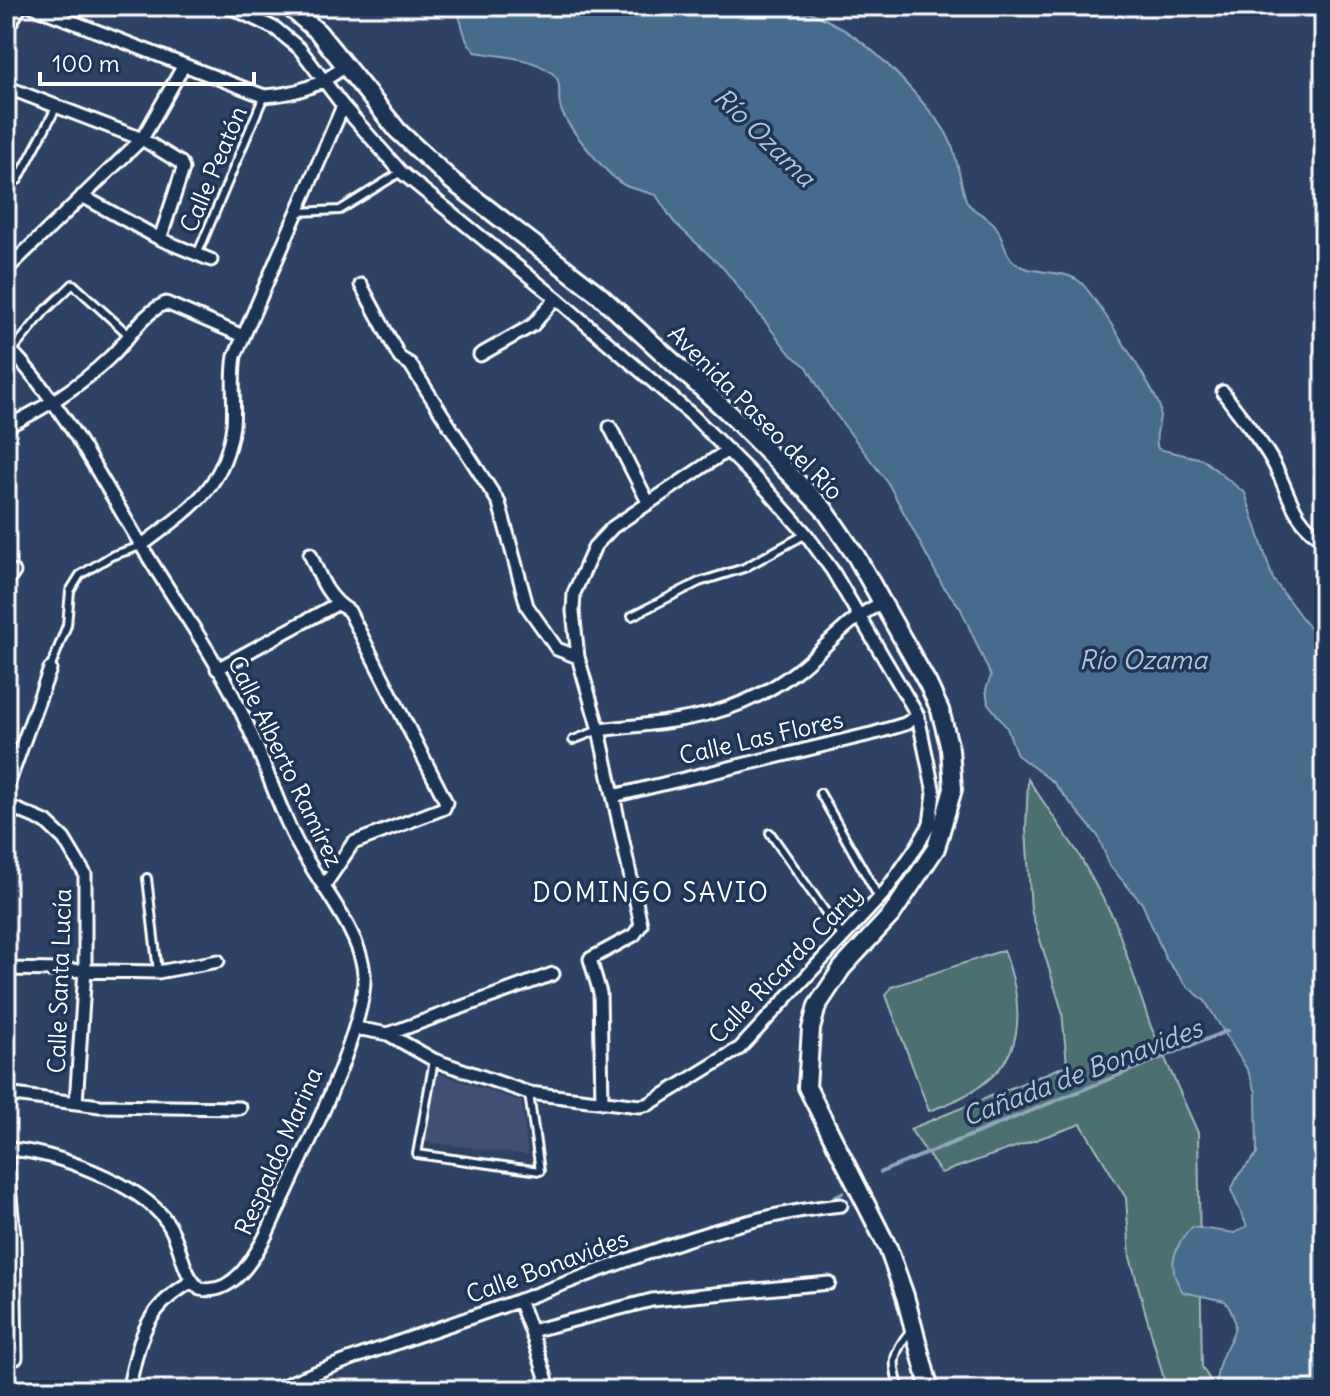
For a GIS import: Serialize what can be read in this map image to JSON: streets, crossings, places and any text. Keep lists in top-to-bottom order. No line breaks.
{"streets":{"street":["Avenida Paseo del Río","Calle Las Flores","Calle Alberto Ramírez","Calle Ricardo Carty","Calle Santa Lucía","Respaldo Marina","Calle Bonavides"],"lane":["Calle Peatón"]},"crossings":[["Avenida Paseo del Río","Calle Las Flores"],["Avenida Paseo del Río","Calle Ricardo Carty"],["Calle Las Flores","Calle Ricardo Carty"],["Calle Alberto Ramírez","Calle Ricardo Carty"],["Calle Alberto Ramírez","Respaldo Marina"],["Calle Ricardo Carty","Respaldo Marina"]],"districts":["DOMINGO SAVIO"],"water":["Río Ozama","Cañada de Bonavides"],"scale_bar":"100 m"}
